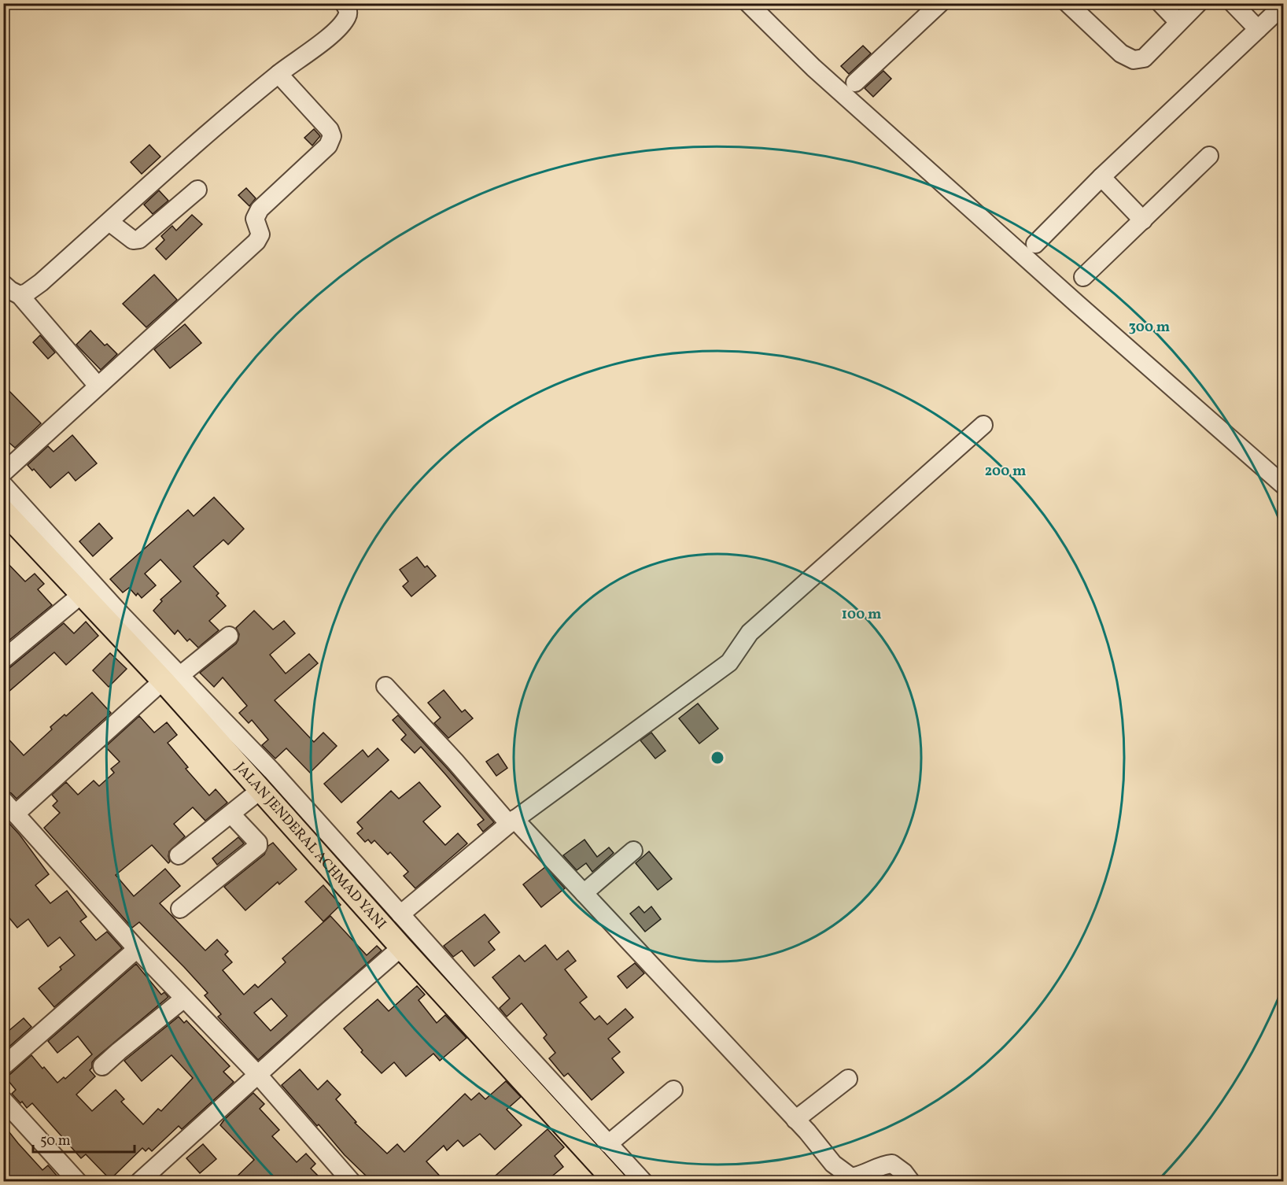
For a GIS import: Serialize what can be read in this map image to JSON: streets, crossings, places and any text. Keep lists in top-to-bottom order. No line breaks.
{"streets":{"main road":["JALAN JENDERAL ACHMAD YANI"]},"scale_bar":"50 m","rings":["300 m","200 m","100 m"]}
